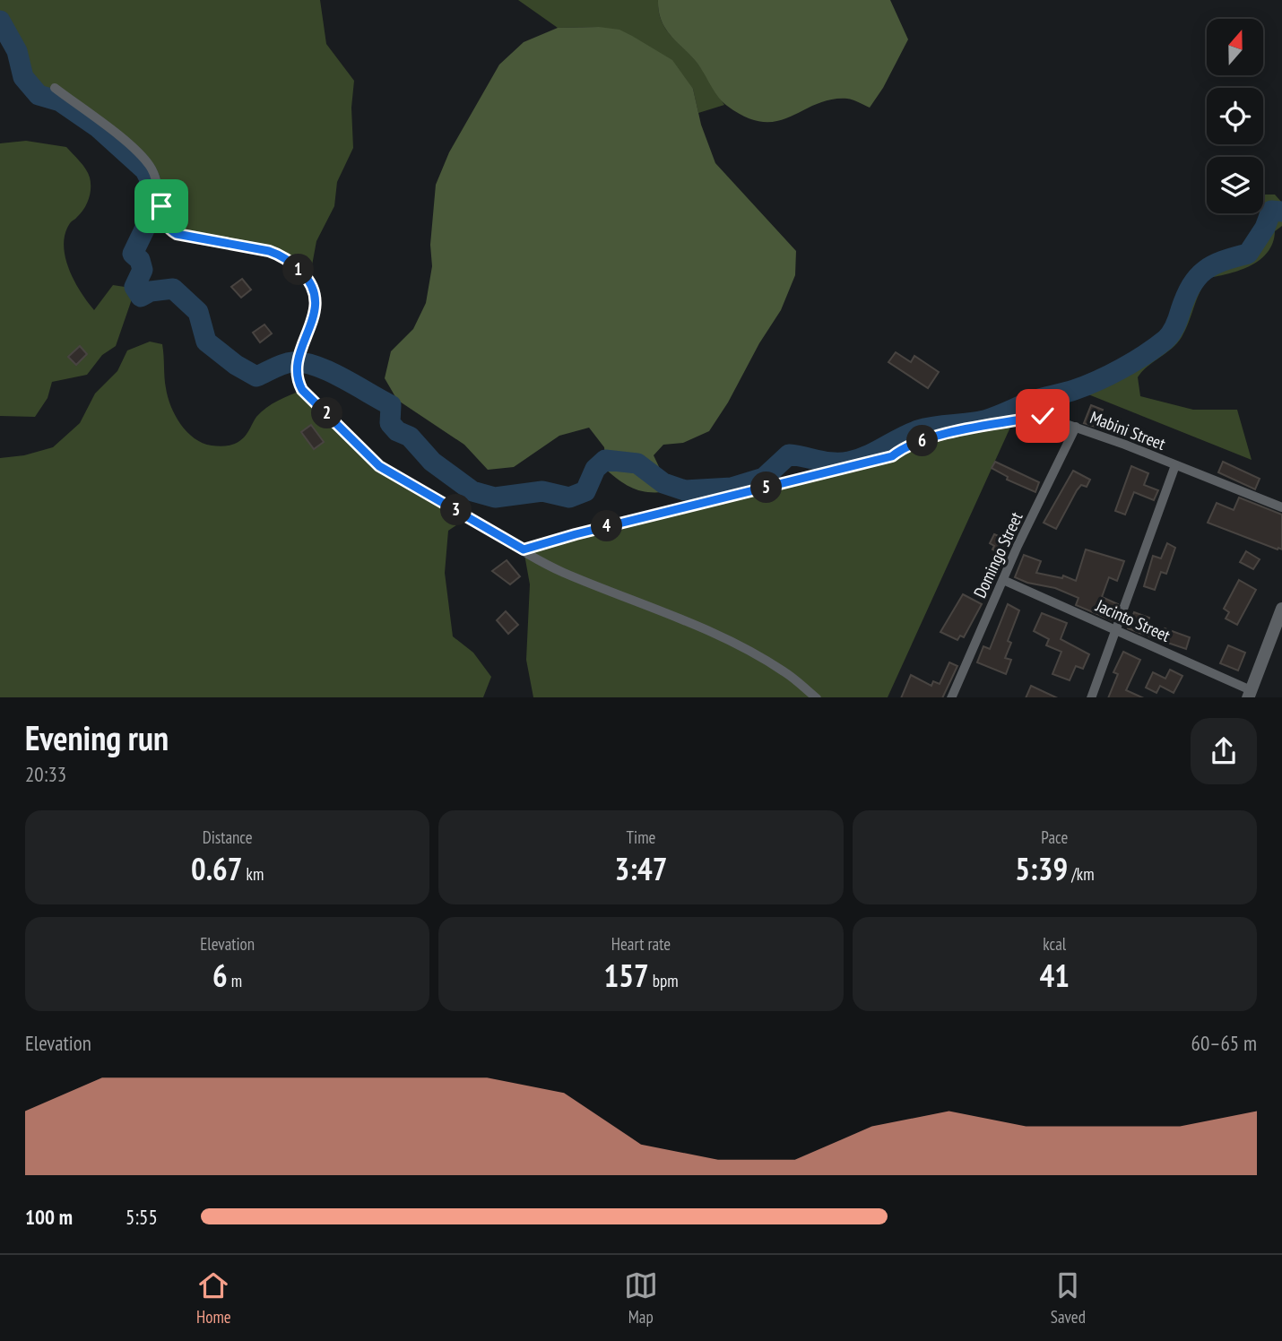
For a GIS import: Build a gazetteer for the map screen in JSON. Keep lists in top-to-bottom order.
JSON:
{
  "streets": {
    "street": ["Mabini Street", "Domingo Street", "Jacinto Street"]
  },
  "crossings": [
    ["Mabini Street", "Domingo Street"],
    ["Domingo Street", "Jacinto Street"]
  ],
  "north": "top",
  "page": {
    "pins": [
      "1",
      "2",
      "6",
      "5",
      "3",
      "4"
    ],
    "heading": ["Evening run", "20:33"],
    "stats": [
      ["Distance", "0.67 km"],
      ["Time", "3:47"],
      ["Pace", "5:39 /km"],
      ["Elevation", "6 m"],
      ["Heart rate", "157 bpm"],
      ["kcal", "41"]
    ],
    "chart": ["Elevation", "60–65 m"],
    "list": [
      {
        "name": "100 m",
        "note": "5:55"
      }
    ],
    "tabs": ["Home", "Map", "Saved"]
  }
}
